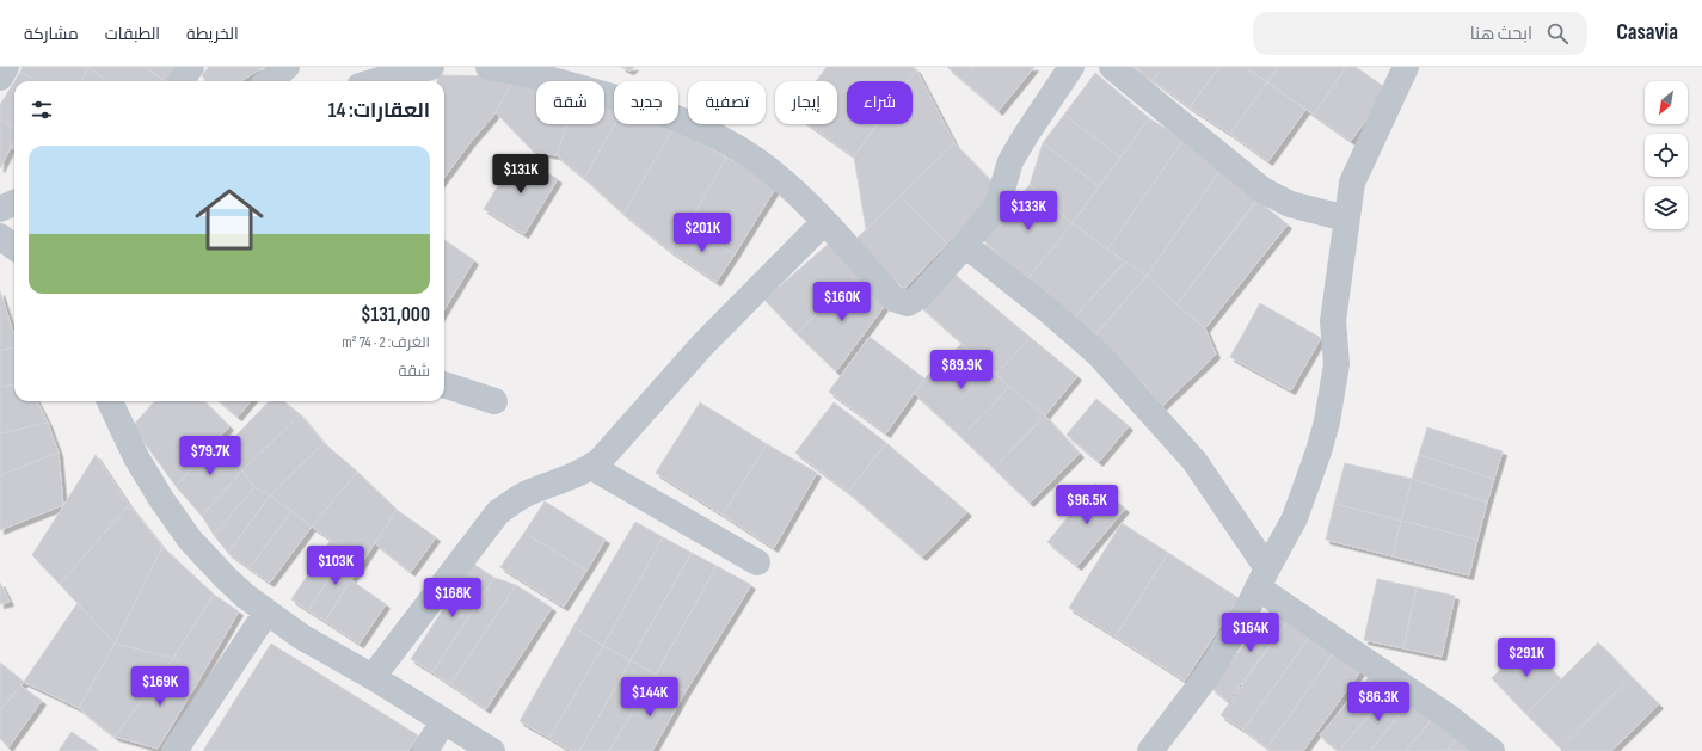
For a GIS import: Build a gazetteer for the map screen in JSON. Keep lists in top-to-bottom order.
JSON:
{
  "north": "bottom left",
  "page": {
    "header": "Casavia",
    "search": "ابحث هنا",
    "nav": ["الخريطة", "الطبقات", "مشاركة"],
    "chip": [
      "شراء",
      "إيجار",
      "تصفية",
      "جديد",
      "شقة"
    ],
    "heading": "العقارات: 14",
    "list": [
      {
        "name": "$131,000",
        "note": "الغرف: 2 · 74 m² · شقة"
      }
    ],
    "price": [
      "$131K",
      "$133K",
      "$201K",
      "$160K",
      "$89.9K",
      "$79.7K",
      "$96.5K",
      "$103K",
      "$168K",
      "$164K",
      "$291K",
      "$169K",
      "$144K",
      "$86.3K"
    ]
  }
}
